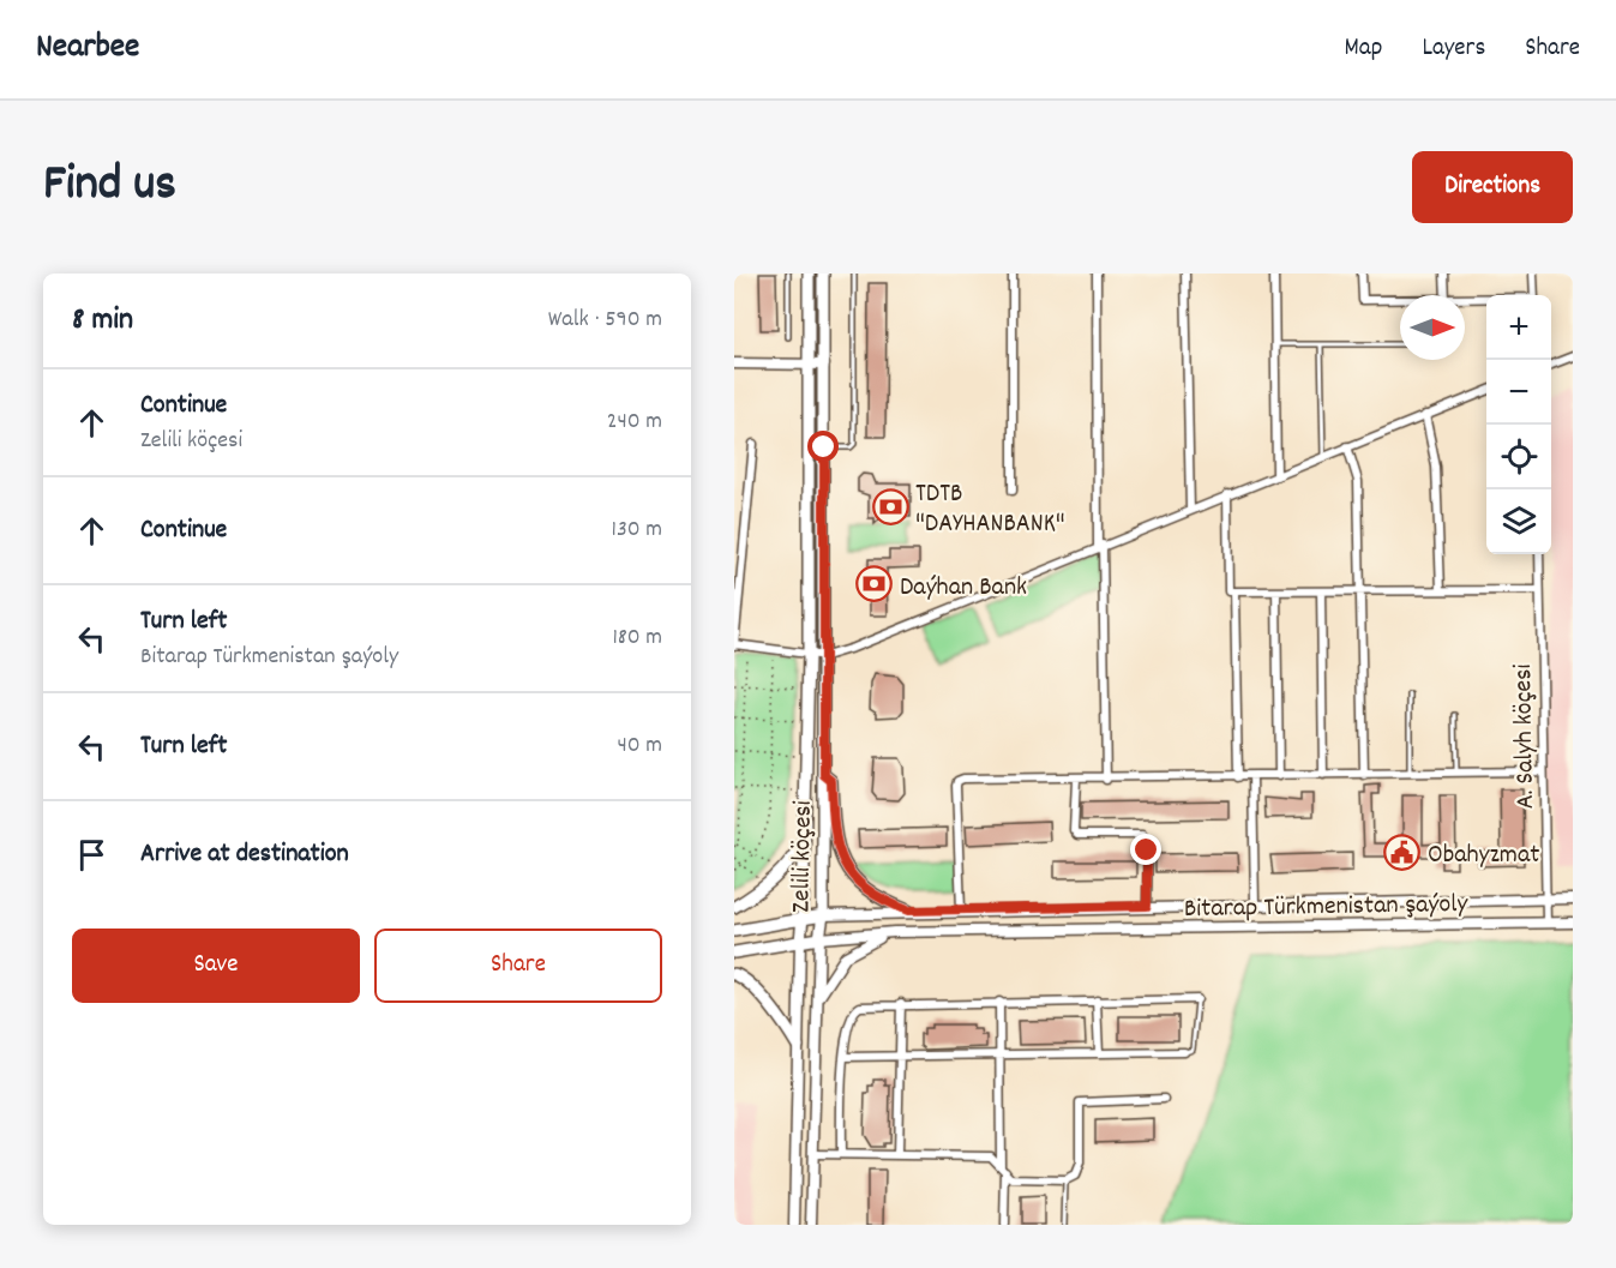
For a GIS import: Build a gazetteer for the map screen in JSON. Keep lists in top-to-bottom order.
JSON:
{
  "streets": {
    "main road": ["Zelili köçesi", "Bitarap Türkmenistan şaýoly"],
    "street": ["A. Salyh köçesi"]
  },
  "crossings": [
    ["A. Salyh köçesi", "Bitarap Türkmenistan şaýoly"],
    ["Zelili köçesi", "Bitarap Türkmenistan şaýoly"]
  ],
  "places": {
    "bank": ["TDTB \"DAYHANBANK\"", "Daýhan Bank"],
    "public building": ["Obahyzmat"]
  },
  "north": "right",
  "page": {
    "header": "Nearbee",
    "nav": ["Map", "Layers", "Share"],
    "title": "Find us",
    "buttons": [
      "Directions",
      ["Save", "Share"]
    ],
    "heading": ["8 min", "Walk · 590 m"],
    "map_buttons": ["+", "−"],
    "list": [
      ["Continue", "Zelili köçesi", "240 m"],
      ["Continue", "130 m"],
      ["Turn left", "Bitarap Türkmenistan şaýoly", "180 m"],
      ["Turn left", "40 m"],
      "Arrive at destination"
    ]
  }
}
